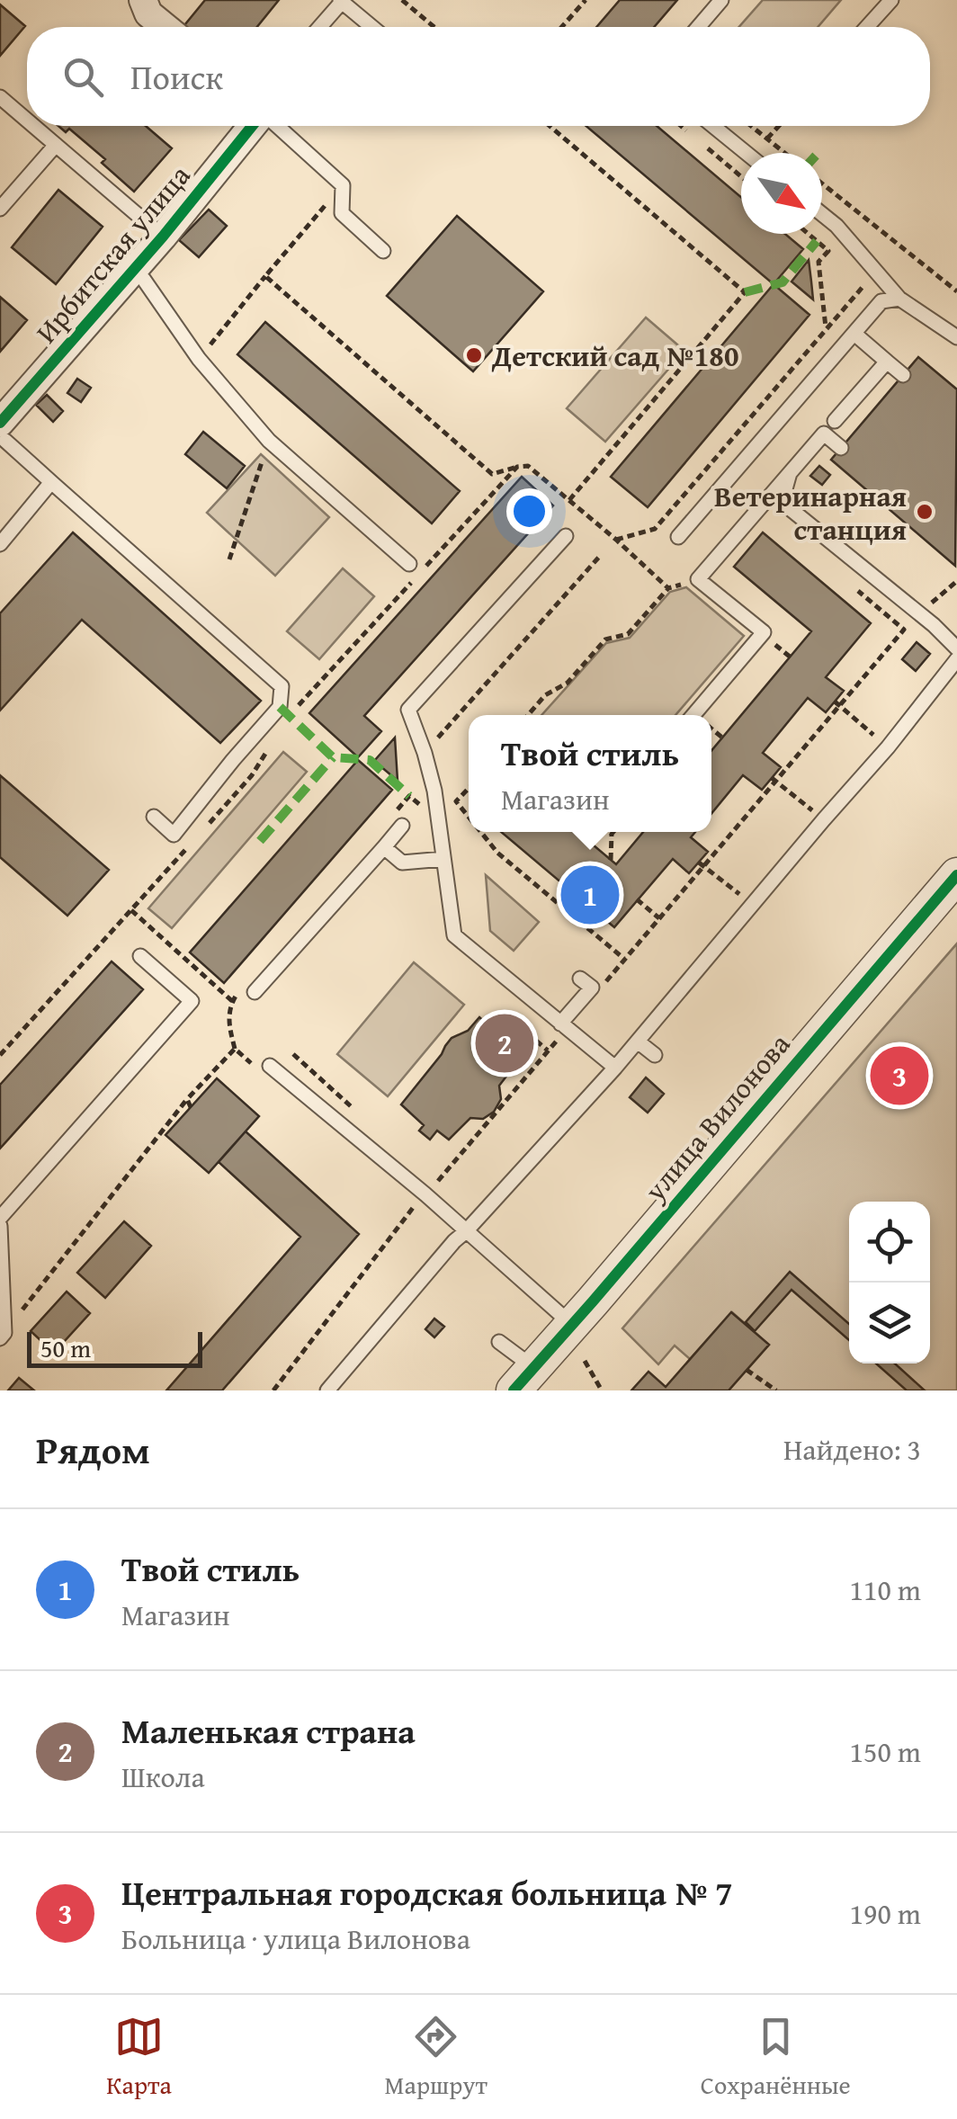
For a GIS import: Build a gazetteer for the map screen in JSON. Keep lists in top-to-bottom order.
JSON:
{
  "streets": {
    "street": ["Ирбитская улица", "улица Вилонова"]
  },
  "places": ["Детский сад №180", "Ветеринарная станция"],
  "scale_bar": "50 m",
  "north": "bottom right",
  "page": {
    "search": "Поиск",
    "popup": ["Твой стиль", "Магазин"],
    "pins": ["1", "2", "3"],
    "scale": "50 m",
    "heading": ["Рядом", "Найдено: 3"],
    "list": [
      {
        "mark": "1",
        "name": "Твой стиль",
        "note": "Магазин",
        "value": "110 m"
      },
      {
        "mark": "2",
        "name": "Маленькая страна",
        "note": "Школа",
        "value": "150 m"
      },
      {
        "mark": "3",
        "name": "Центральная городская больница № 7",
        "note": "Больница · улица Вилонова",
        "value": "190 m"
      }
    ],
    "nav": ["Карта", "Маршрут", "Сохранённые"]
  }
}
